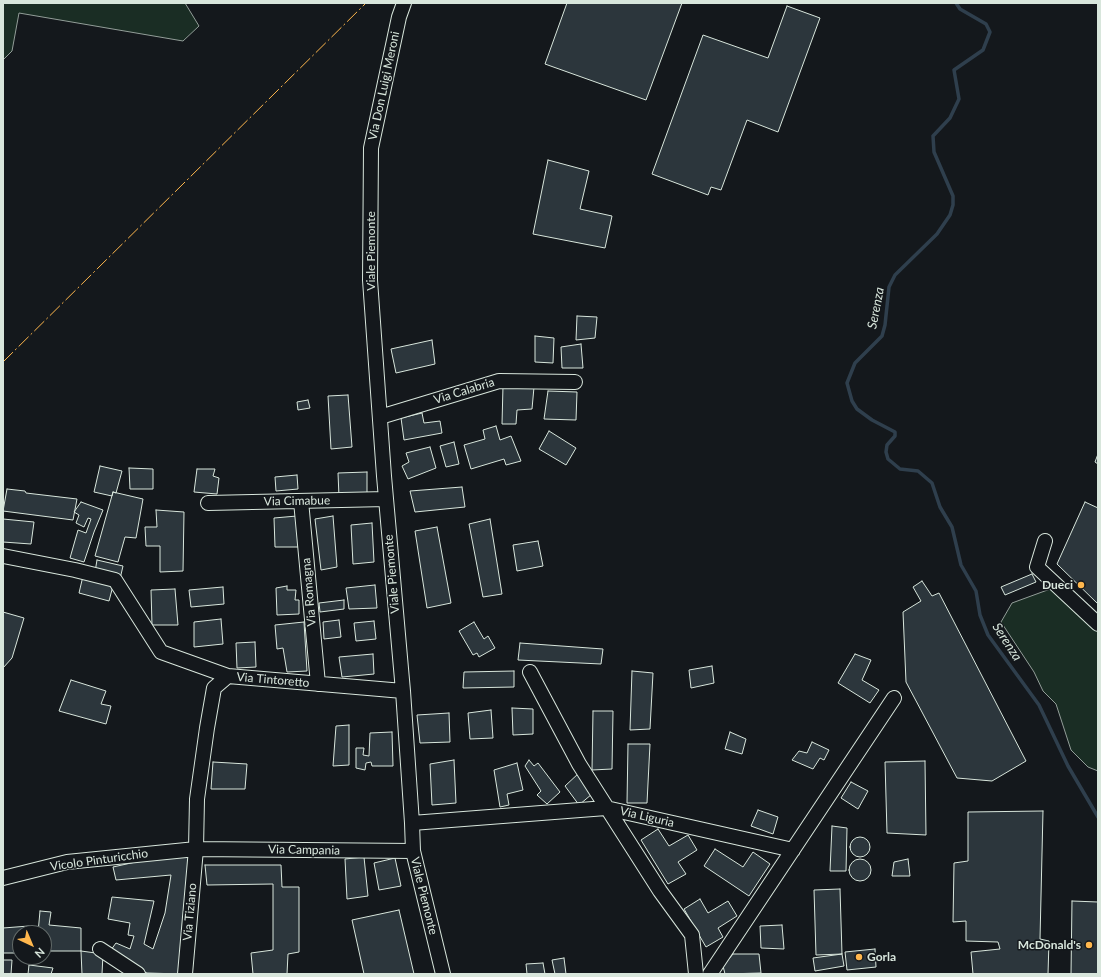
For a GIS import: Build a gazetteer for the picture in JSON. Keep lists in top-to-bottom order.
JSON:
{
  "streets": {
    "street": [
      "Via Don Luigi Meroni",
      "Viale Piemonte",
      "Via Calabria",
      "Via Cimabue",
      "Via Romagna",
      "Via Tintoretto",
      "Via Liguria",
      "Via Campania",
      "Vicolo Pinturicchio",
      "Via Tiziano"
    ]
  },
  "crossings": [
    ["Via Don Luigi Meroni", "Viale Piemonte"],
    ["Viale Piemonte", "Via Calabria"],
    ["Viale Piemonte", "Via Cimabue"],
    ["Viale Piemonte", "Via Tintoretto"],
    ["Viale Piemonte", "Via Campania"],
    ["Via Cimabue", "Via Romagna"],
    ["Via Romagna", "Via Tintoretto"],
    ["Via Tintoretto", "Via Campania"],
    ["Via Tintoretto", "Vicolo Pinturicchio"],
    ["Via Tintoretto", "Via Tiziano"],
    ["Via Campania", "Vicolo Pinturicchio"],
    ["Via Campania", "Via Tiziano"],
    ["Vicolo Pinturicchio", "Via Tiziano"]
  ],
  "water": ["Serenza"],
  "places": ["Dueci", "McDonald's", "Gorla"],
  "north": "bottom right"
}
